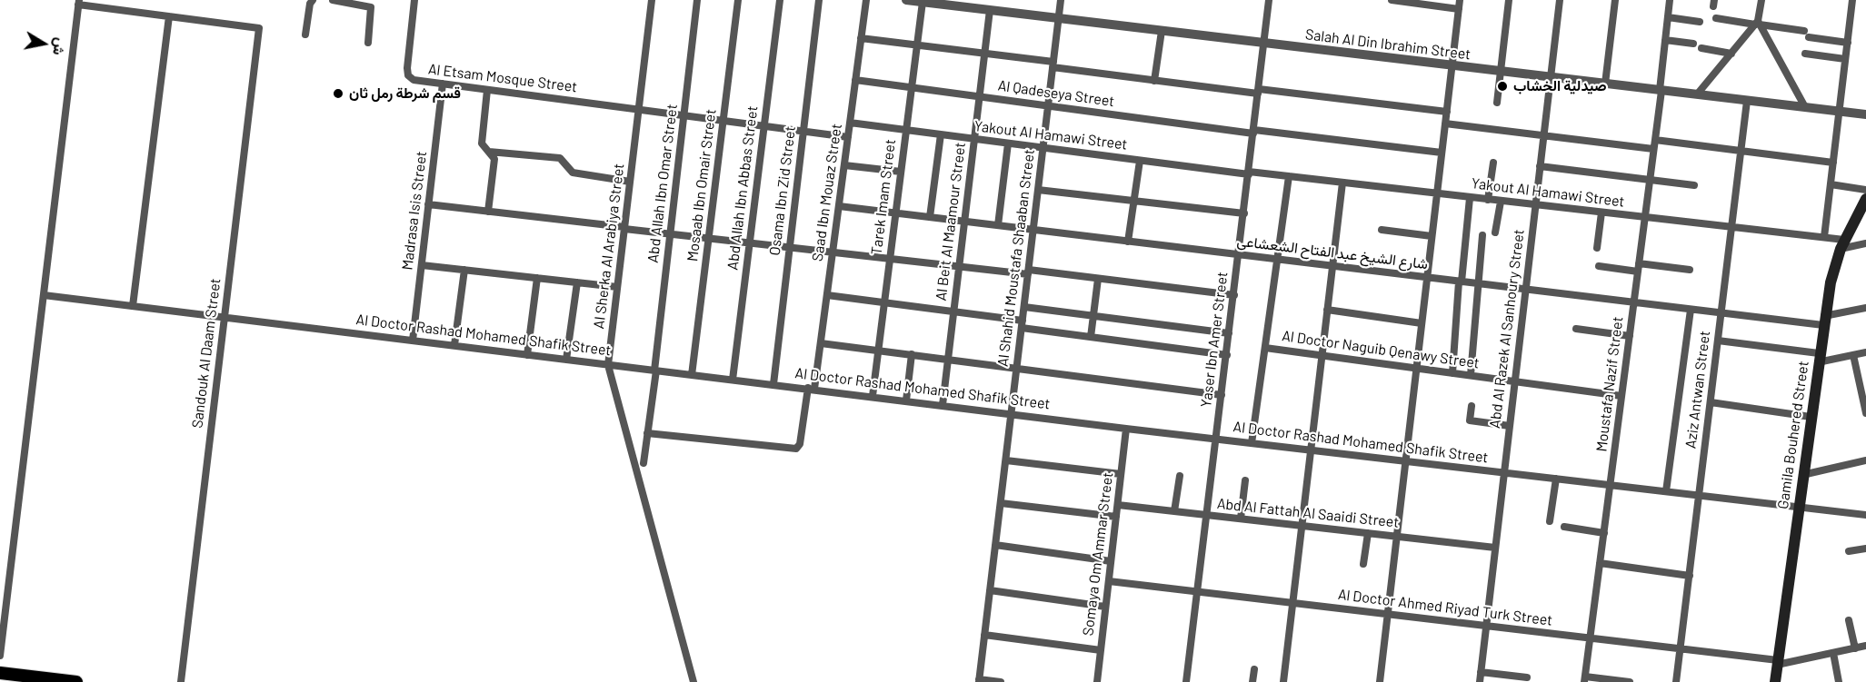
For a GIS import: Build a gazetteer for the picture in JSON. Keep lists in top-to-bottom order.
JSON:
{
  "streets": {
    "main road": ["Gamila Bouhered Street"],
    "street": [
      "Salah Al Din Ibrahim Street",
      "Al Etsam Mosque Street",
      "Al Qadeseya Street",
      "Yakout Al Hamawi Street",
      "Abd Allah Ibn Omar Street",
      "Mosaab Ibn Omair Street",
      "Abd Allah Ibn Abbas Street",
      "Osama Ibn Zid Street",
      "Saad Ibn Mouaz Street",
      "Tarek Imam Street",
      "Madrasa Isis Street",
      "Al Beit Al Maamour Street",
      "Al Sherka Al Arabiya Street",
      "شارع الشيخ عبد الفتاح الشعشاعى",
      "Al Shahid Moustafa Shaaban Street",
      "Abd Al Razek Al Sanhoury Street",
      "Al Doctor Rashad Mohamed Shafik Street",
      "Yaser Ibn Amer Street",
      "Al Doctor Naguib Qenawy Street",
      "Sandouk Al Daam Street",
      "Moustafa Nazif Street",
      "Aziz Antwan Street",
      "Abd Al Fattah Al Saaidi Street",
      "Somaya Om Ammar Street",
      "Al Doctor Ahmed Riyad Turk Street"
    ]
  },
  "crossings": [
    ["Salah Al Din Ibrahim Street", "Tarek Imam Street"],
    ["Salah Al Din Ibrahim Street", "Al Beit Al Maamour Street"],
    ["Salah Al Din Ibrahim Street", "Al Shahid Moustafa Shaaban Street"],
    ["Salah Al Din Ibrahim Street", "Abd Al Razek Al Sanhoury Street"],
    ["Salah Al Din Ibrahim Street", "Yaser Ibn Amer Street"],
    ["Salah Al Din Ibrahim Street", "Moustafa Nazif Street"],
    ["Salah Al Din Ibrahim Street", "Aziz Antwan Street"],
    ["Al Etsam Mosque Street", "Abd Allah Ibn Omar Street"],
    ["Al Etsam Mosque Street", "Mosaab Ibn Omair Street"],
    ["Al Etsam Mosque Street", "Abd Allah Ibn Abbas Street"],
    ["Al Etsam Mosque Street", "Osama Ibn Zid Street"],
    ["Al Etsam Mosque Street", "Saad Ibn Mouaz Street"],
    ["Al Etsam Mosque Street", "Madrasa Isis Street"],
    ["Al Etsam Mosque Street", "Al Sherka Al Arabiya Street"],
    ["Al Qadeseya Street", "Saad Ibn Mouaz Street"],
    ["Al Qadeseya Street", "Tarek Imam Street"],
    ["Al Qadeseya Street", "Al Beit Al Maamour Street"],
    ["Al Qadeseya Street", "Al Shahid Moustafa Shaaban Street"],
    ["Al Qadeseya Street", "Yaser Ibn Amer Street"],
    ["Yakout Al Hamawi Street", "Saad Ibn Mouaz Street"],
    ["Yakout Al Hamawi Street", "Tarek Imam Street"],
    ["Yakout Al Hamawi Street", "Al Beit Al Maamour Street"],
    ["Yakout Al Hamawi Street", "Al Shahid Moustafa Shaaban Street"],
    ["Yakout Al Hamawi Street", "Abd Al Razek Al Sanhoury Street"],
    ["Yakout Al Hamawi Street", "Yaser Ibn Amer Street"],
    ["Yakout Al Hamawi Street", "Moustafa Nazif Street"],
    ["Yakout Al Hamawi Street", "Aziz Antwan Street"],
    ["Yakout Al Hamawi Street", "Gamila Bouhered Street"],
    ["Abd Allah Ibn Omar Street", "Saad Ibn Mouaz Street"],
    ["Abd Allah Ibn Omar Street", "Al Doctor Rashad Mohamed Shafik Street"],
    ["Mosaab Ibn Omair Street", "Al Doctor Rashad Mohamed Shafik Street"],
    ["Abd Allah Ibn Abbas Street", "Al Doctor Rashad Mohamed Shafik Street"],
    ["Osama Ibn Zid Street", "Al Doctor Rashad Mohamed Shafik Street"],
    ["Saad Ibn Mouaz Street", "شارع الشيخ عبد الفتاح الشعشاعى"],
    ["Saad Ibn Mouaz Street", "Al Doctor Rashad Mohamed Shafik Street"],
    ["Tarek Imam Street", "شارع الشيخ عبد الفتاح الشعشاعى"],
    ["Tarek Imam Street", "Al Doctor Rashad Mohamed Shafik Street"],
    ["Madrasa Isis Street", "Al Doctor Rashad Mohamed Shafik Street"],
    ["Al Beit Al Maamour Street", "شارع الشيخ عبد الفتاح الشعشاعى"],
    ["Al Beit Al Maamour Street", "Al Doctor Rashad Mohamed Shafik Street"],
    ["Al Sherka Al Arabiya Street", "Al Doctor Rashad Mohamed Shafik Street"],
    ["شارع الشيخ عبد الفتاح الشعشاعى", "Al Shahid Moustafa Shaaban Street"],
    ["شارع الشيخ عبد الفتاح الشعشاعى", "Abd Al Razek Al Sanhoury Street"],
    ["شارع الشيخ عبد الفتاح الشعشاعى", "Yaser Ibn Amer Street"],
    ["شارع الشيخ عبد الفتاح الشعشاعى", "Moustafa Nazif Street"],
    ["شارع الشيخ عبد الفتاح الشعشاعى", "Aziz Antwan Street"],
    ["شارع الشيخ عبد الفتاح الشعشاعى", "Gamila Bouhered Street"],
    ["Al Shahid Moustafa Shaaban Street", "Al Doctor Rashad Mohamed Shafik Street"],
    ["Abd Al Razek Al Sanhoury Street", "Al Doctor Rashad Mohamed Shafik Street"],
    ["Abd Al Razek Al Sanhoury Street", "Al Doctor Naguib Qenawy Street"],
    ["Abd Al Razek Al Sanhoury Street", "Abd Al Fattah Al Saaidi Street"],
    ["Abd Al Razek Al Sanhoury Street", "Al Doctor Ahmed Riyad Turk Street"],
    ["Al Doctor Rashad Mohamed Shafik Street", "Yaser Ibn Amer Street"],
    ["Al Doctor Rashad Mohamed Shafik Street", "Sandouk Al Daam Street"],
    ["Al Doctor Rashad Mohamed Shafik Street", "Moustafa Nazif Street"],
    ["Al Doctor Rashad Mohamed Shafik Street", "Aziz Antwan Street"],
    ["Al Doctor Rashad Mohamed Shafik Street", "Gamila Bouhered Street"],
    ["Al Doctor Rashad Mohamed Shafik Street", "Somaya Om Ammar Street"],
    ["Yaser Ibn Amer Street", "Abd Al Fattah Al Saaidi Street"],
    ["Yaser Ibn Amer Street", "Al Doctor Ahmed Riyad Turk Street"],
    ["Al Doctor Naguib Qenawy Street", "Moustafa Nazif Street"],
    ["Moustafa Nazif Street", "Al Doctor Ahmed Riyad Turk Street"],
    ["Aziz Antwan Street", "Al Doctor Ahmed Riyad Turk Street"],
    ["Gamila Bouhered Street", "Al Doctor Ahmed Riyad Turk Street"],
    ["Abd Al Fattah Al Saaidi Street", "Somaya Om Ammar Street"],
    ["Somaya Om Ammar Street", "Al Doctor Ahmed Riyad Turk Street"]
  ],
  "places": ["صيدلية الخشاب", "قسم شرطة رمل ثان"],
  "north": "right"
}
